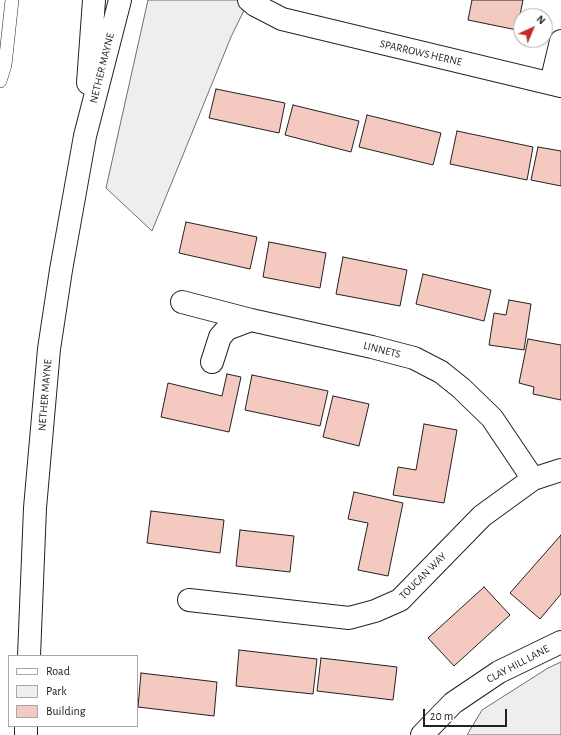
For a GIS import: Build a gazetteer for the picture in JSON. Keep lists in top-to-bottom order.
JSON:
{
  "streets": {
    "street": [
      "SPARROWS HERNE",
      "NETHER MAYNE",
      "LINNETS",
      "TOUCAN WAY",
      "CLAY HILL LANE"
    ]
  },
  "crossings": [
    ["LINNETS", "TOUCAN WAY"]
  ],
  "legend": ["Road", "Park", "Building"],
  "scale_bar": "20 m",
  "north": "top right"
}
